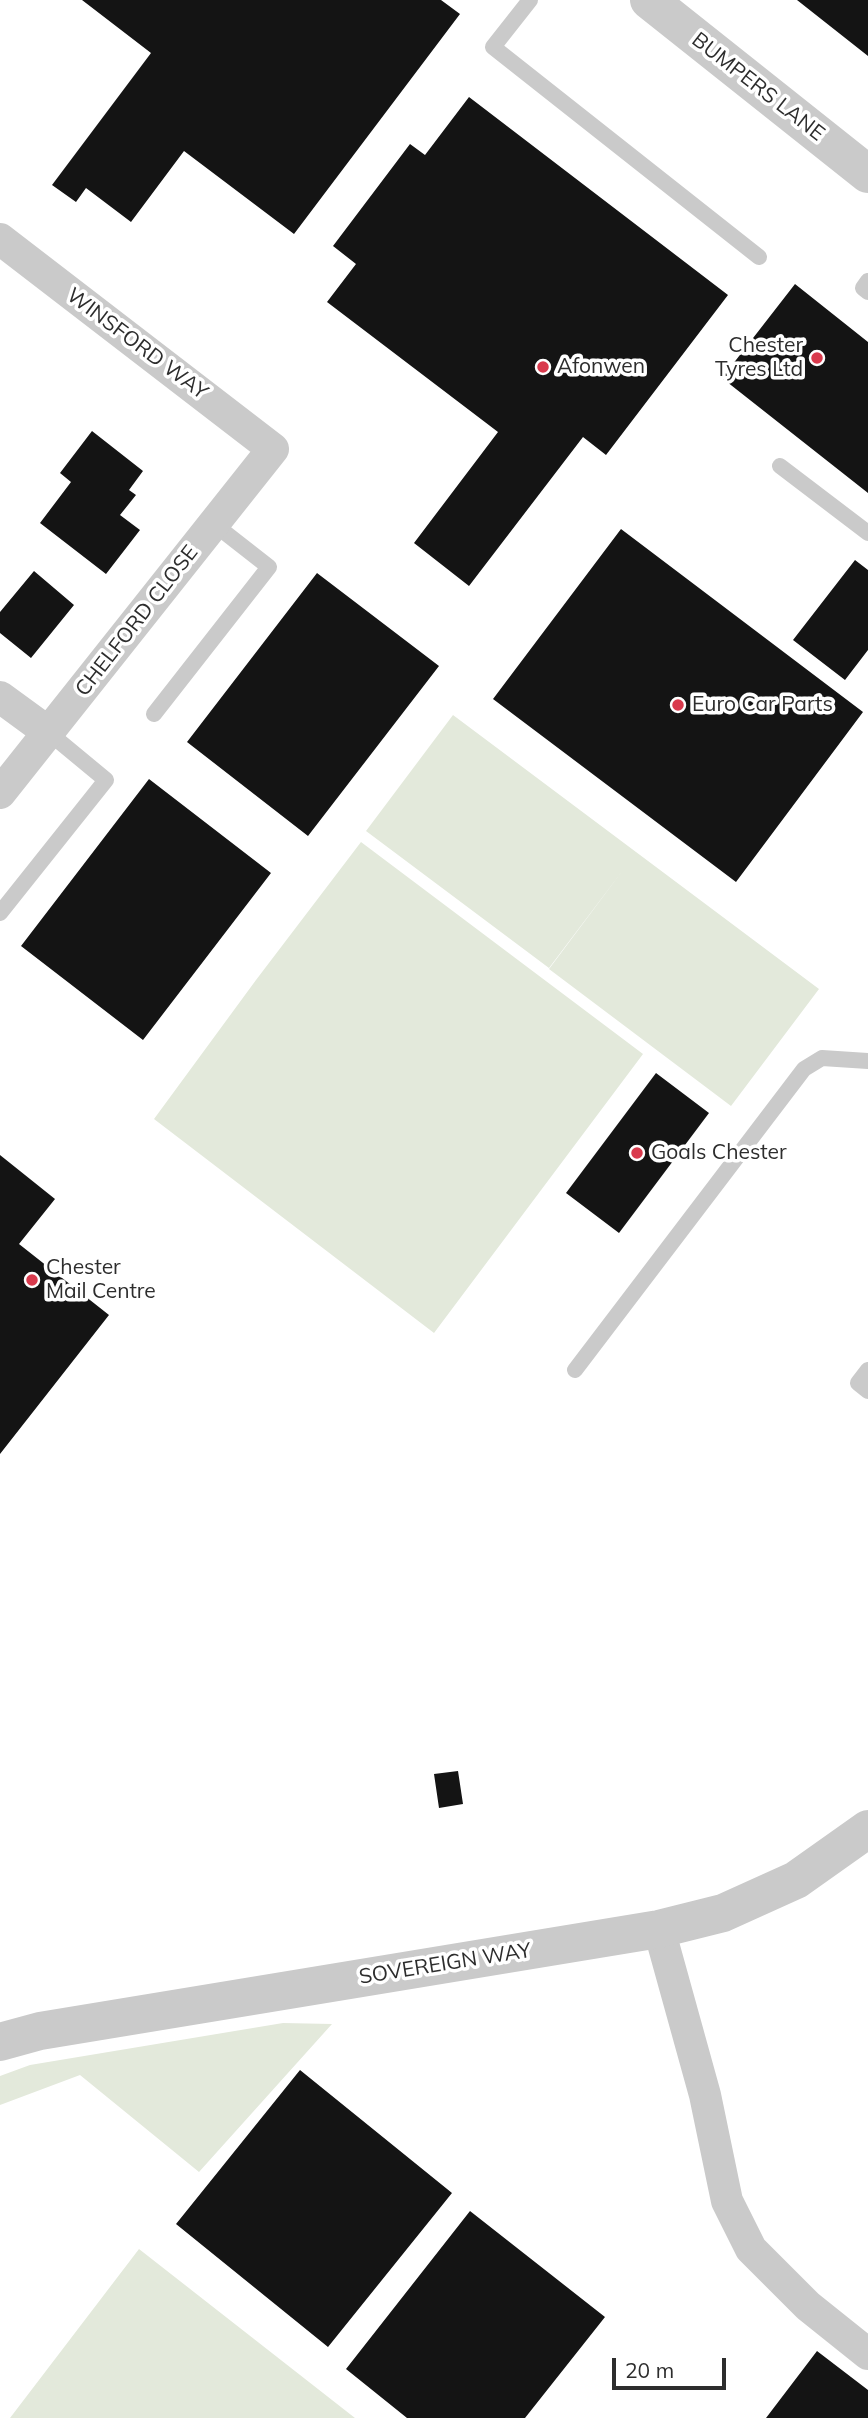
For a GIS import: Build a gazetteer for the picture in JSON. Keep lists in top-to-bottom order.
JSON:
{
  "streets": {
    "street": [
      "BUMPERS LANE",
      "WINSFORD WAY",
      "CHELFORD CLOSE",
      "SOVEREIGN WAY"
    ]
  },
  "crossings": [
    ["WINSFORD WAY", "CHELFORD CLOSE"]
  ],
  "places": [
    "Chester Tyres Ltd",
    "Afonwen",
    "Euro Car Parts",
    "Goals Chester",
    "Chester Mail Centre"
  ],
  "scale_bar": "20 m"
}
